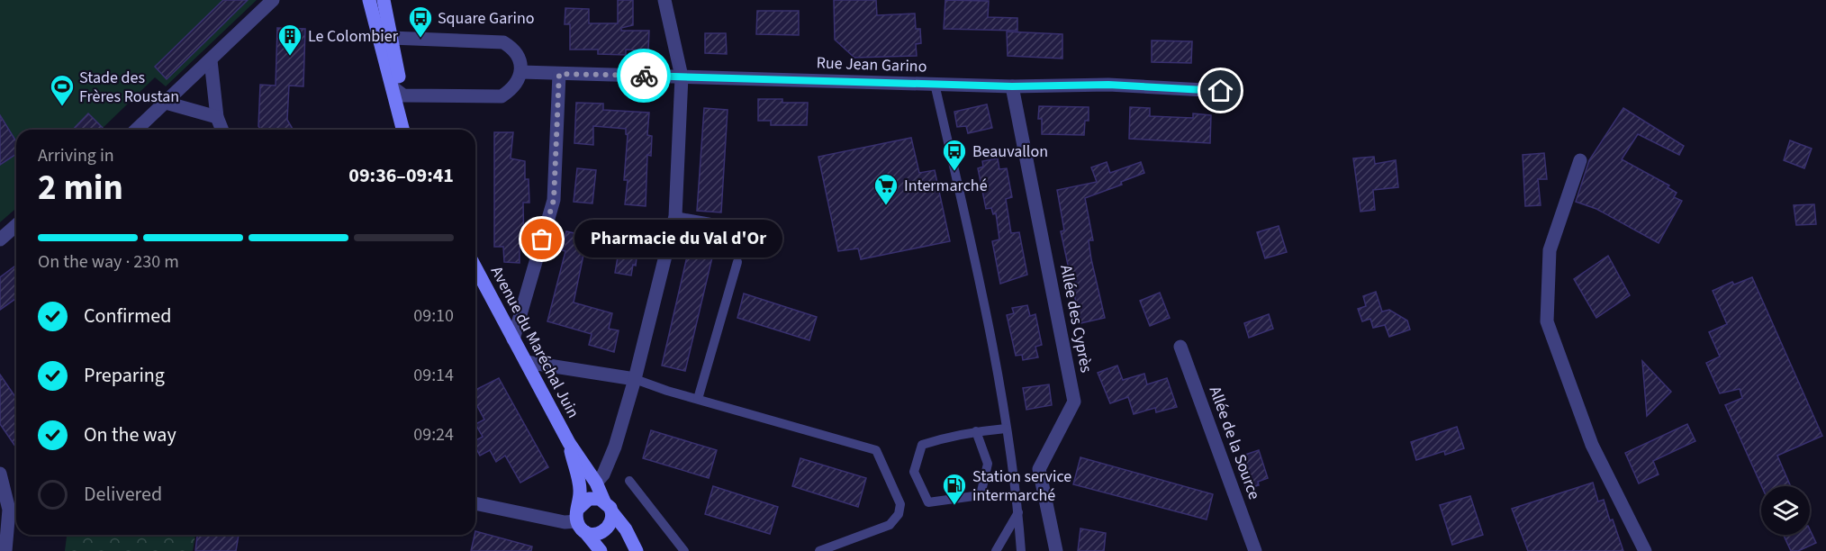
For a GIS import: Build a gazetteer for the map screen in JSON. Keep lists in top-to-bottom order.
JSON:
{
  "streets": {
    "main road": ["Avenue du Maréchal Juin"],
    "street": ["Rue Jean Garino", "Allée des Cyprès", "Allée de la Source"]
  },
  "crossings": [
    ["Rue Jean Garino", "Allée des Cyprès"]
  ],
  "places": {
    "bus stop": ["Square Garino", "Beauvallon"],
    "building": ["Le Colombier"],
    "sports": ["Stade des Frères Roustan"],
    "supermarket": ["Intermarché"],
    "other": ["Pharmacie du Val d'Or"],
    "fuel station": ["Station service intermarché"]
  },
  "page": {
    "heading": ["2 min", "Arriving in", "09:36–09:41"],
    "bubble": "Pharmacie du Val d'Or",
    "bar": "On the way · 230 m",
    "list": [
      ["Confirmed", "09:10"],
      ["Preparing", "09:14"],
      ["On the way", "09:24"],
      "Delivered"
    ]
  }
}
